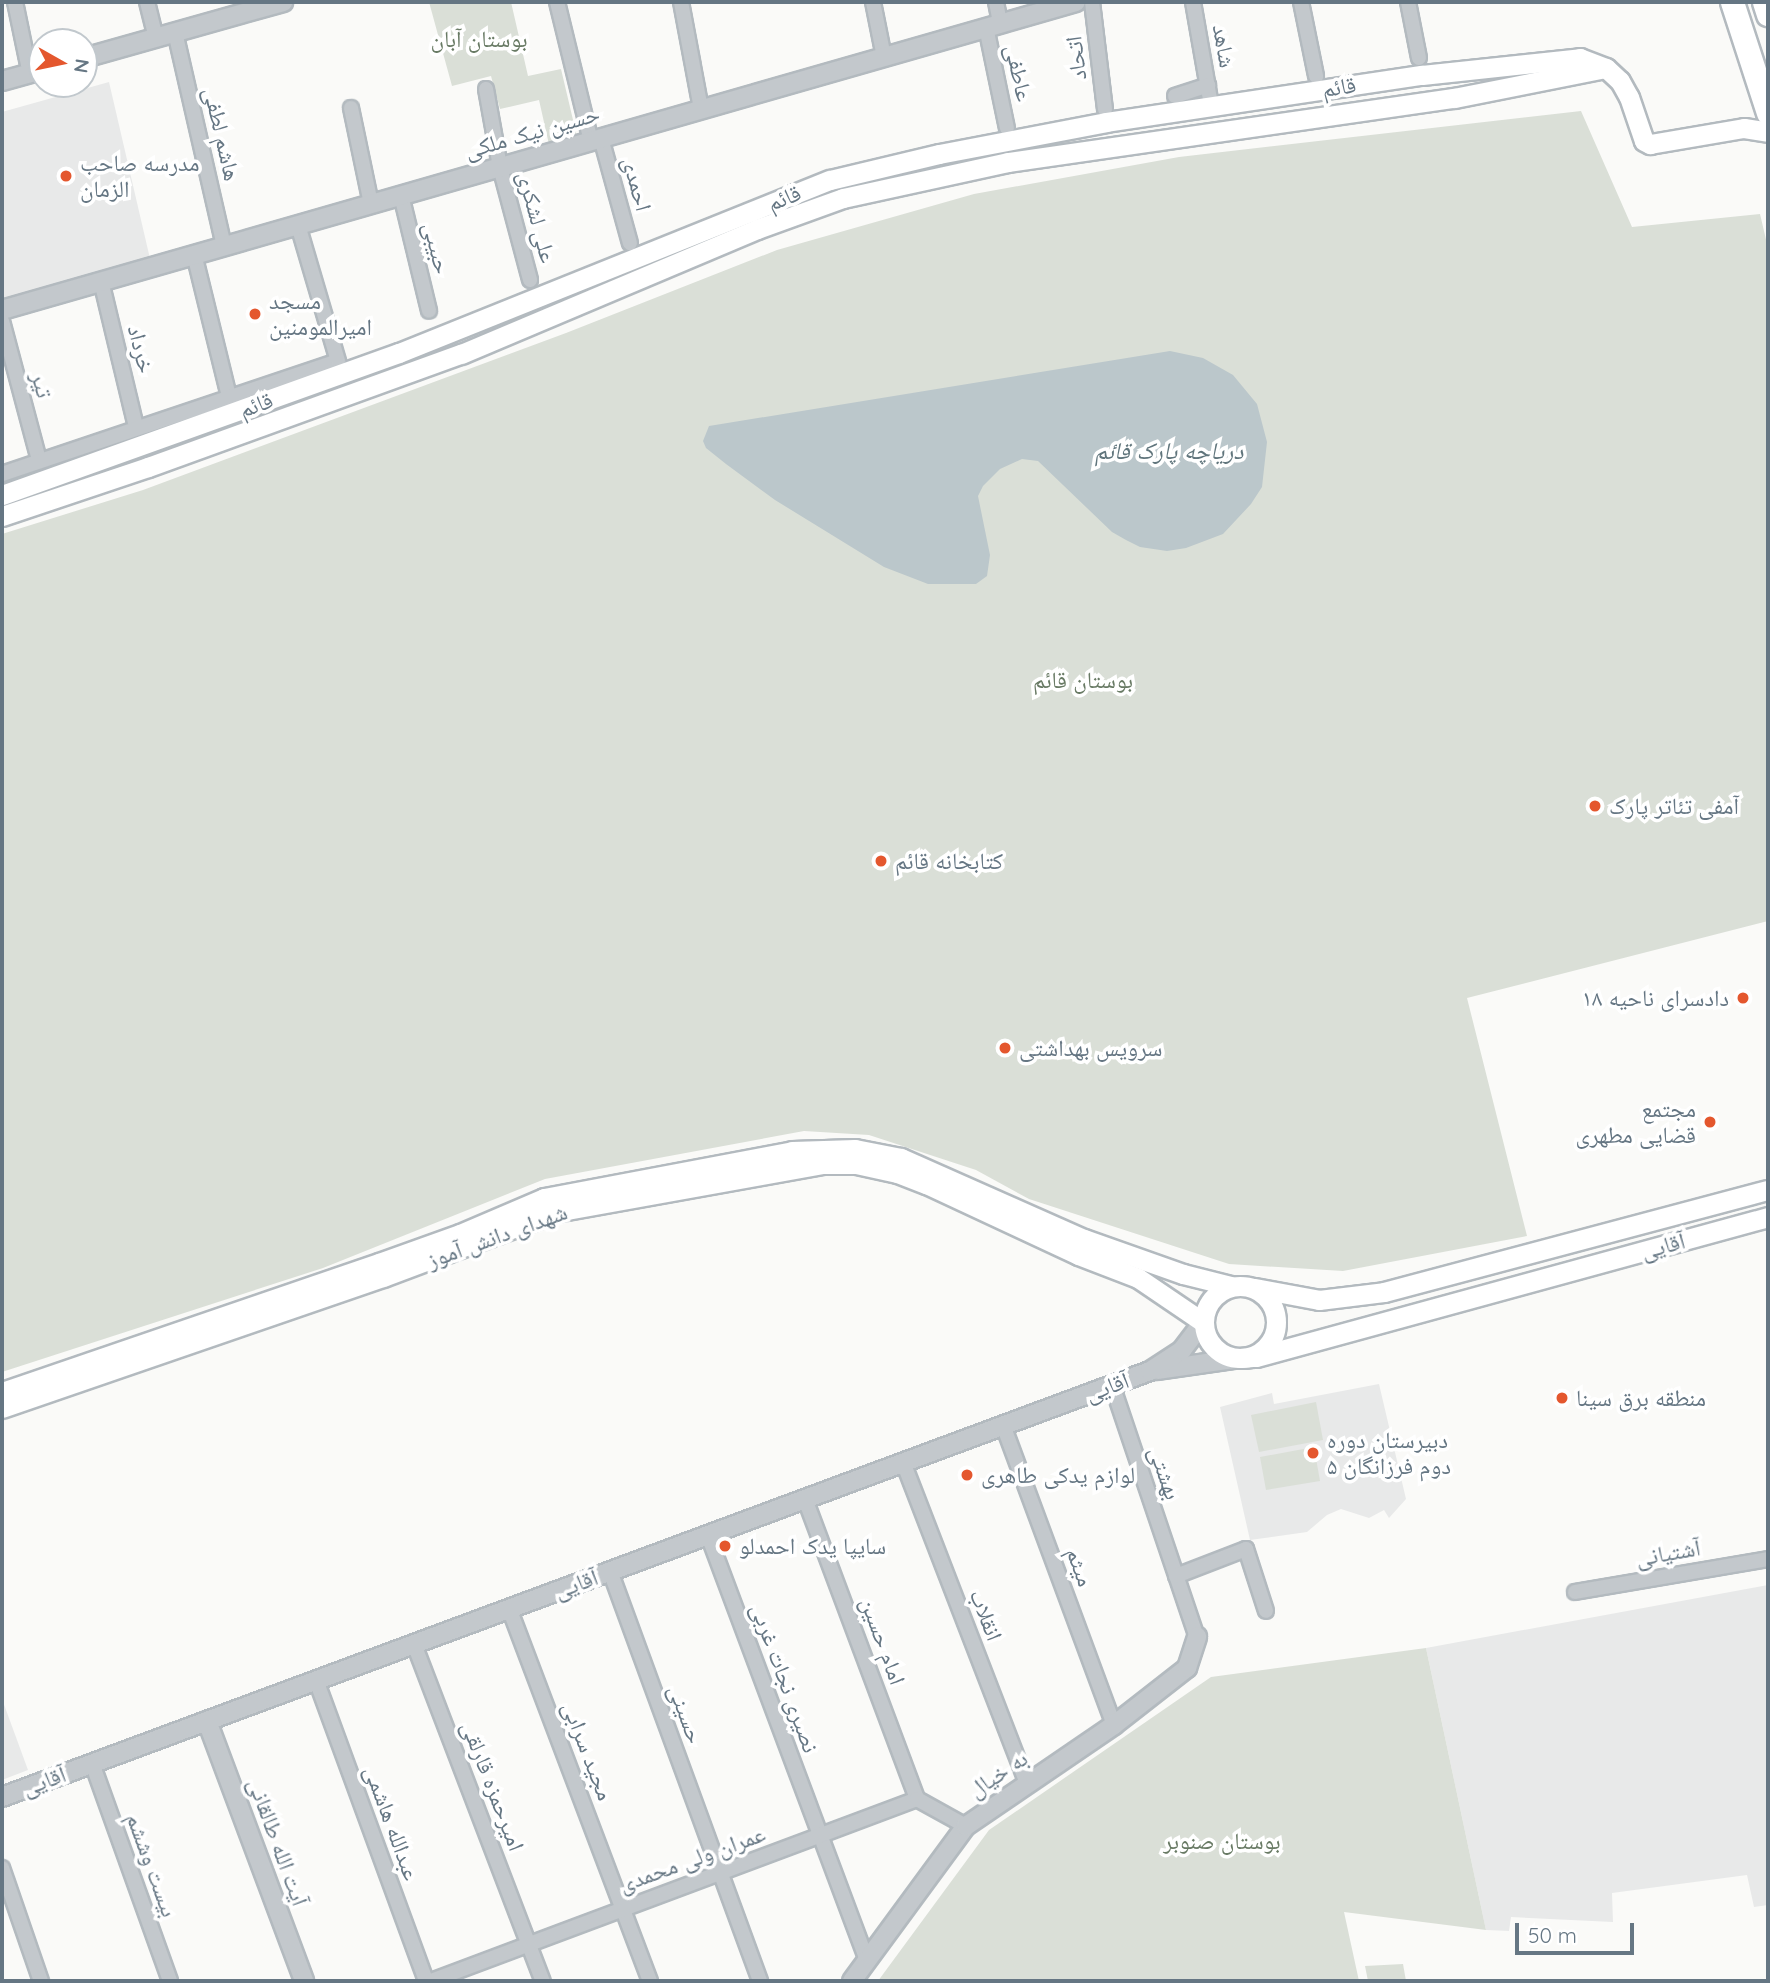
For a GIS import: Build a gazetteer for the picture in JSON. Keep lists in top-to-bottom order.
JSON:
{
  "streets": {
    "main road": ["قائم", "شهدای دانش آموز", "آقایی"],
    "street": [
      "شاهد",
      "اتحاد",
      "عاطفی",
      "حسین نیک ملکی",
      "هاشم لطفی",
      "احمدی",
      "علی لشکری",
      "حبیبی",
      "خرداد",
      "تیر",
      "بهشتی",
      "آشتیانی",
      "میثم",
      "انقلاب",
      "امام حسین",
      "نصیری نجات غربی",
      "حسینی",
      "مجید سرابی",
      "به خیال",
      "امیرحمزه قارلقی",
      "عبدالله هاشمی",
      "آیت الله طالقانی",
      "عمران ولی محمدی",
      "بیست وششم"
    ]
  },
  "crossings": [
    ["عاطفی", "حسین نیک ملکی"],
    ["حسین نیک ملکی", "هاشم لطفی"],
    ["حسین نیک ملکی", "احمدی"],
    ["حسین نیک ملکی", "علی لشکری"],
    ["حسین نیک ملکی", "حبیبی"],
    ["حسین نیک ملکی", "خرداد"],
    ["آقایی", "بهشتی"],
    ["آقایی", "میثم"],
    ["آقایی", "انقلاب"],
    ["آقایی", "امام حسین"],
    ["آقایی", "نصیری نجات غربی"],
    ["آقایی", "حسینی"],
    ["آقایی", "مجید سرابی"],
    ["آقایی", "امیرحمزه قارلقی"],
    ["آقایی", "عبدالله هاشمی"],
    ["آقایی", "آیت الله طالقانی"],
    ["آقایی", "بیست وششم"],
    ["بهشتی", "به خیال"],
    ["میثم", "به خیال"],
    ["انقلاب", "به خیال"],
    ["امام حسین", "عمران ولی محمدی"],
    ["نصیری نجات غربی", "به خیال"],
    ["نصیری نجات غربی", "عمران ولی محمدی"],
    ["حسینی", "عمران ولی محمدی"],
    ["مجید سرابی", "عمران ولی محمدی"],
    ["امیرحمزه قارلقی", "عمران ولی محمدی"],
    ["عبدالله هاشمی", "عمران ولی محمدی"]
  ],
  "water": ["دریاچه پارک قائم"],
  "parks": ["بوستان آبان", "بوستان قائم", "بوستان صنوبر"],
  "places": [
    "مدرسه صاحب الزمان",
    "مسجد امیرالمومنین",
    "آمفی تئاتر پارک",
    "کتابخانه قائم",
    "دادسرای ناحیه ۱۸",
    "سرویس بهداشتی",
    "مجتمع قضایی مطهری",
    "منطقه برق سینا",
    "دبیرستان دوره دوم فرزانگان ۵",
    "لوازم یدکی طاهری",
    "سایپا یدک احمدلو"
  ],
  "scale_bar": "50 m",
  "north": "right"
}
